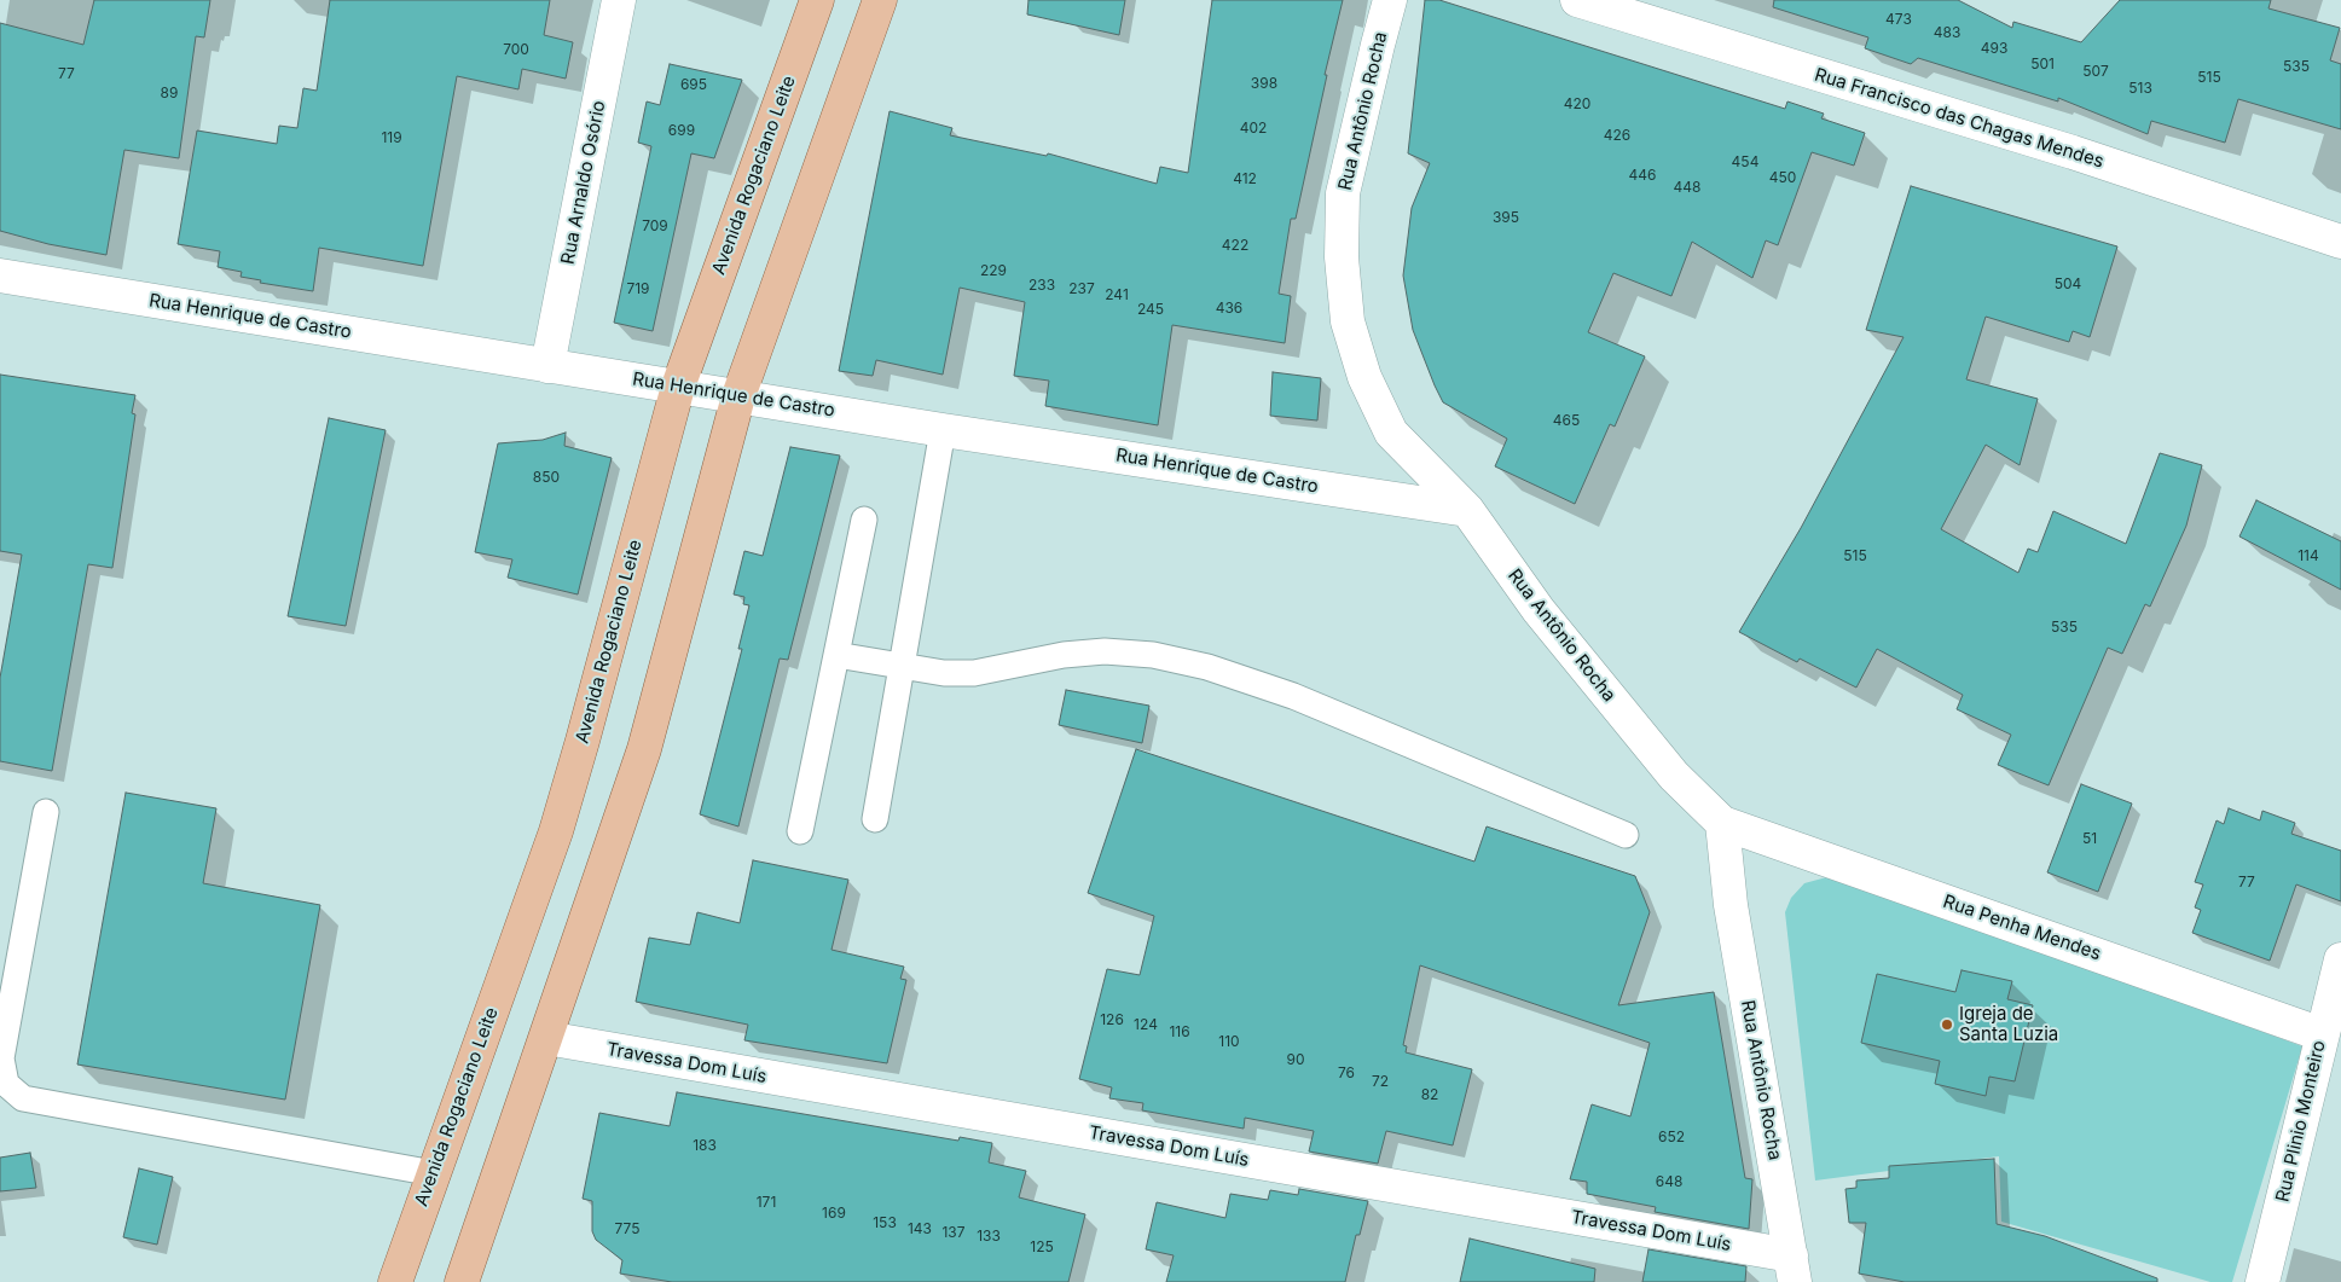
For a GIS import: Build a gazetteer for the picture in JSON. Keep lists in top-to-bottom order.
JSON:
{
  "streets": {
    "main road": ["Avenida Rogaciano Leite"],
    "street": [
      "Rua Antônio Rocha",
      "Rua Francisco das Chagas Mendes",
      "Rua Arnaldo Osório",
      "Rua Henrique de Castro",
      "Rua Penha Mendes",
      "Travessa Dom Luís",
      "Rua Plinio Monteiro"
    ]
  },
  "crossings": [
    ["Rua Antônio Rocha", "Rua Henrique de Castro"],
    ["Rua Antônio Rocha", "Rua Penha Mendes"],
    ["Rua Antônio Rocha", "Travessa Dom Luís"],
    ["Avenida Rogaciano Leite", "Rua Henrique de Castro"],
    ["Rua Arnaldo Osório", "Rua Henrique de Castro"],
    ["Rua Penha Mendes", "Rua Plinio Monteiro"]
  ],
  "places": ["Igreja de Santa Luzia"],
  "house_numbers": [
    "473",
    "483",
    "493",
    "700",
    "501",
    "535",
    "507",
    "77",
    "515",
    "398",
    "695",
    "513",
    "89",
    "420",
    "402",
    "699",
    "426",
    "119",
    "454",
    "446",
    "450",
    "412",
    "448",
    "395",
    "709",
    "422",
    "229",
    "504",
    "233",
    "719",
    "237",
    "241",
    "436",
    "245",
    "465",
    "850",
    "515",
    "114",
    "535",
    "51",
    "77",
    "126",
    "124",
    "116",
    "110",
    "90",
    "76",
    "72",
    "82",
    "652",
    "183",
    "648",
    "171",
    "169",
    "153",
    "775",
    "143",
    "137",
    "133",
    "125"
  ]
}
